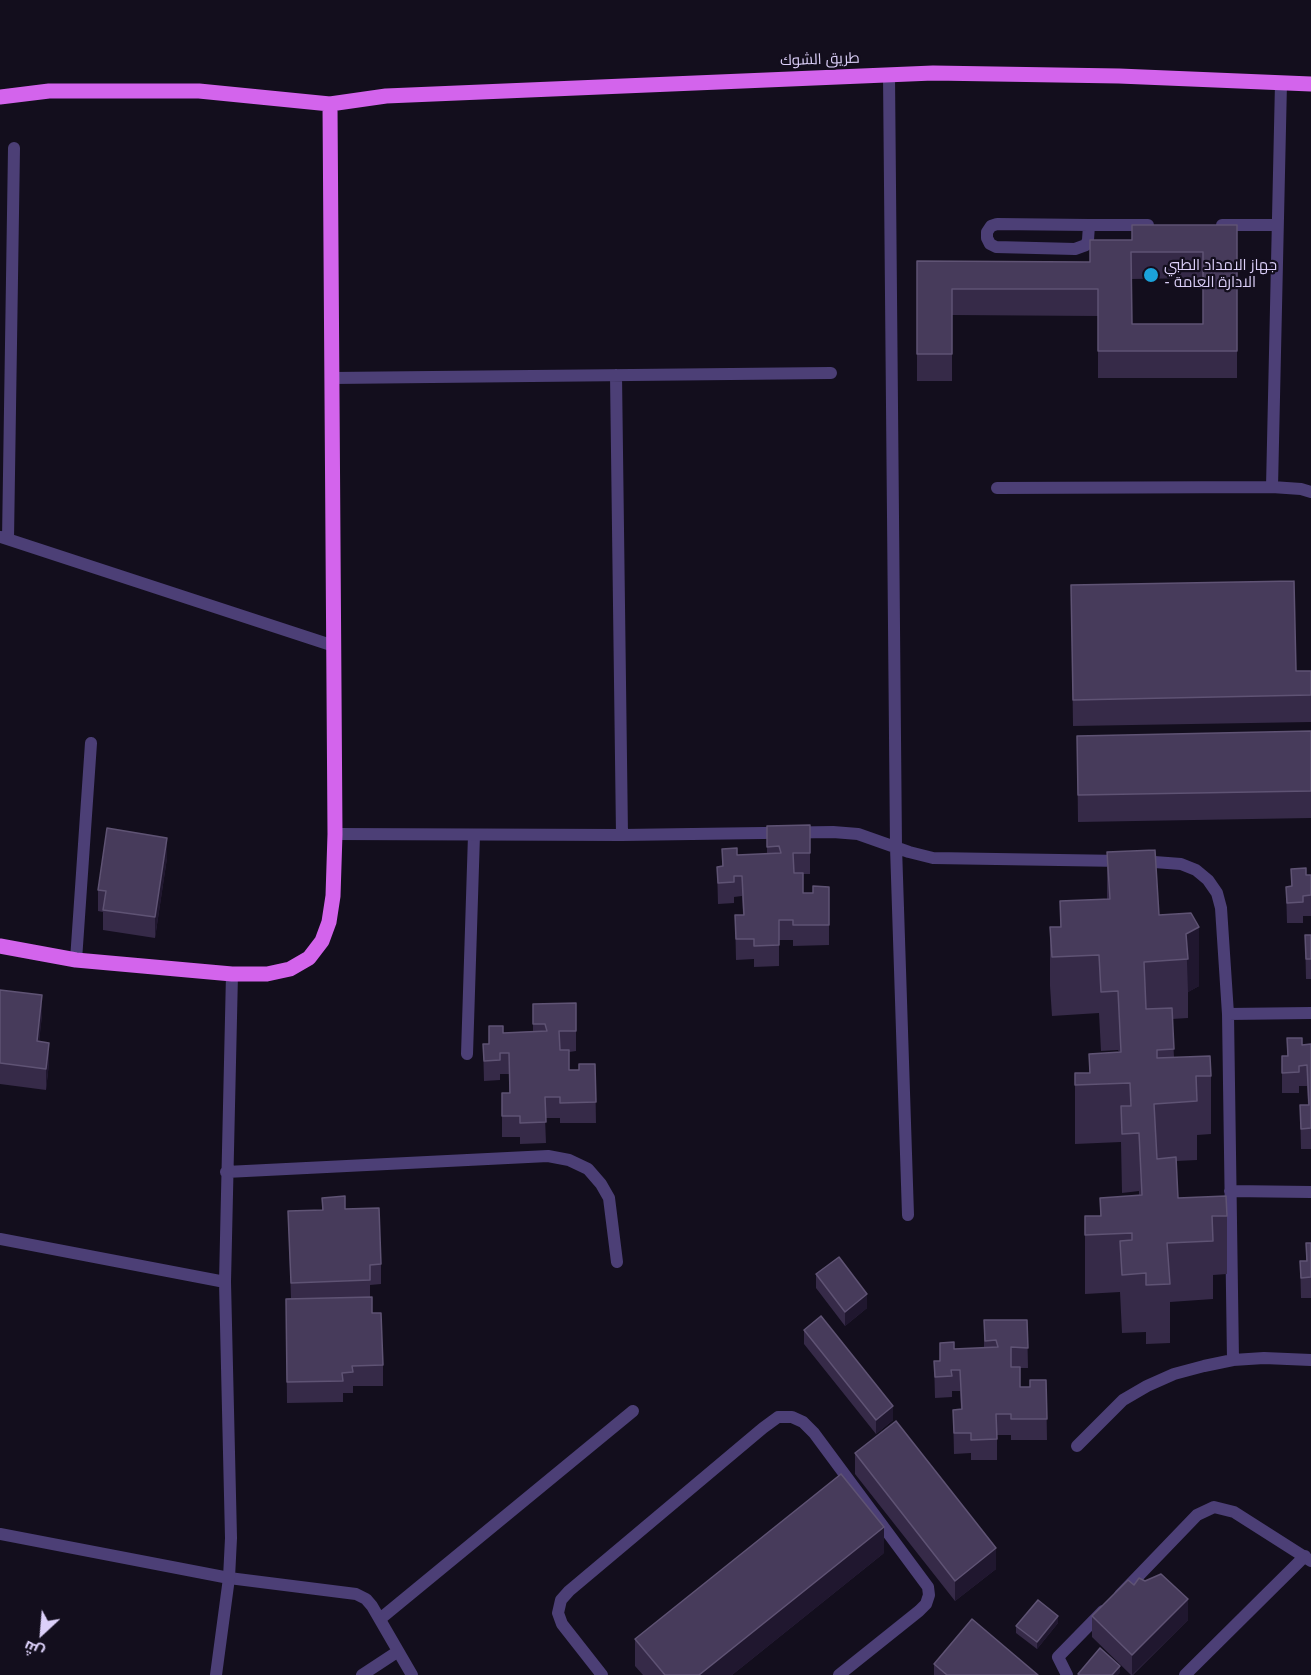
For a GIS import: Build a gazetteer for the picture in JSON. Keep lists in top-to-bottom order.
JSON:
{
  "streets": {
    "main road": ["طريق الشوك"]
  },
  "places": ["جهاز الامداد الطبي - الادارة العامة"],
  "north": "bottom left"
}
